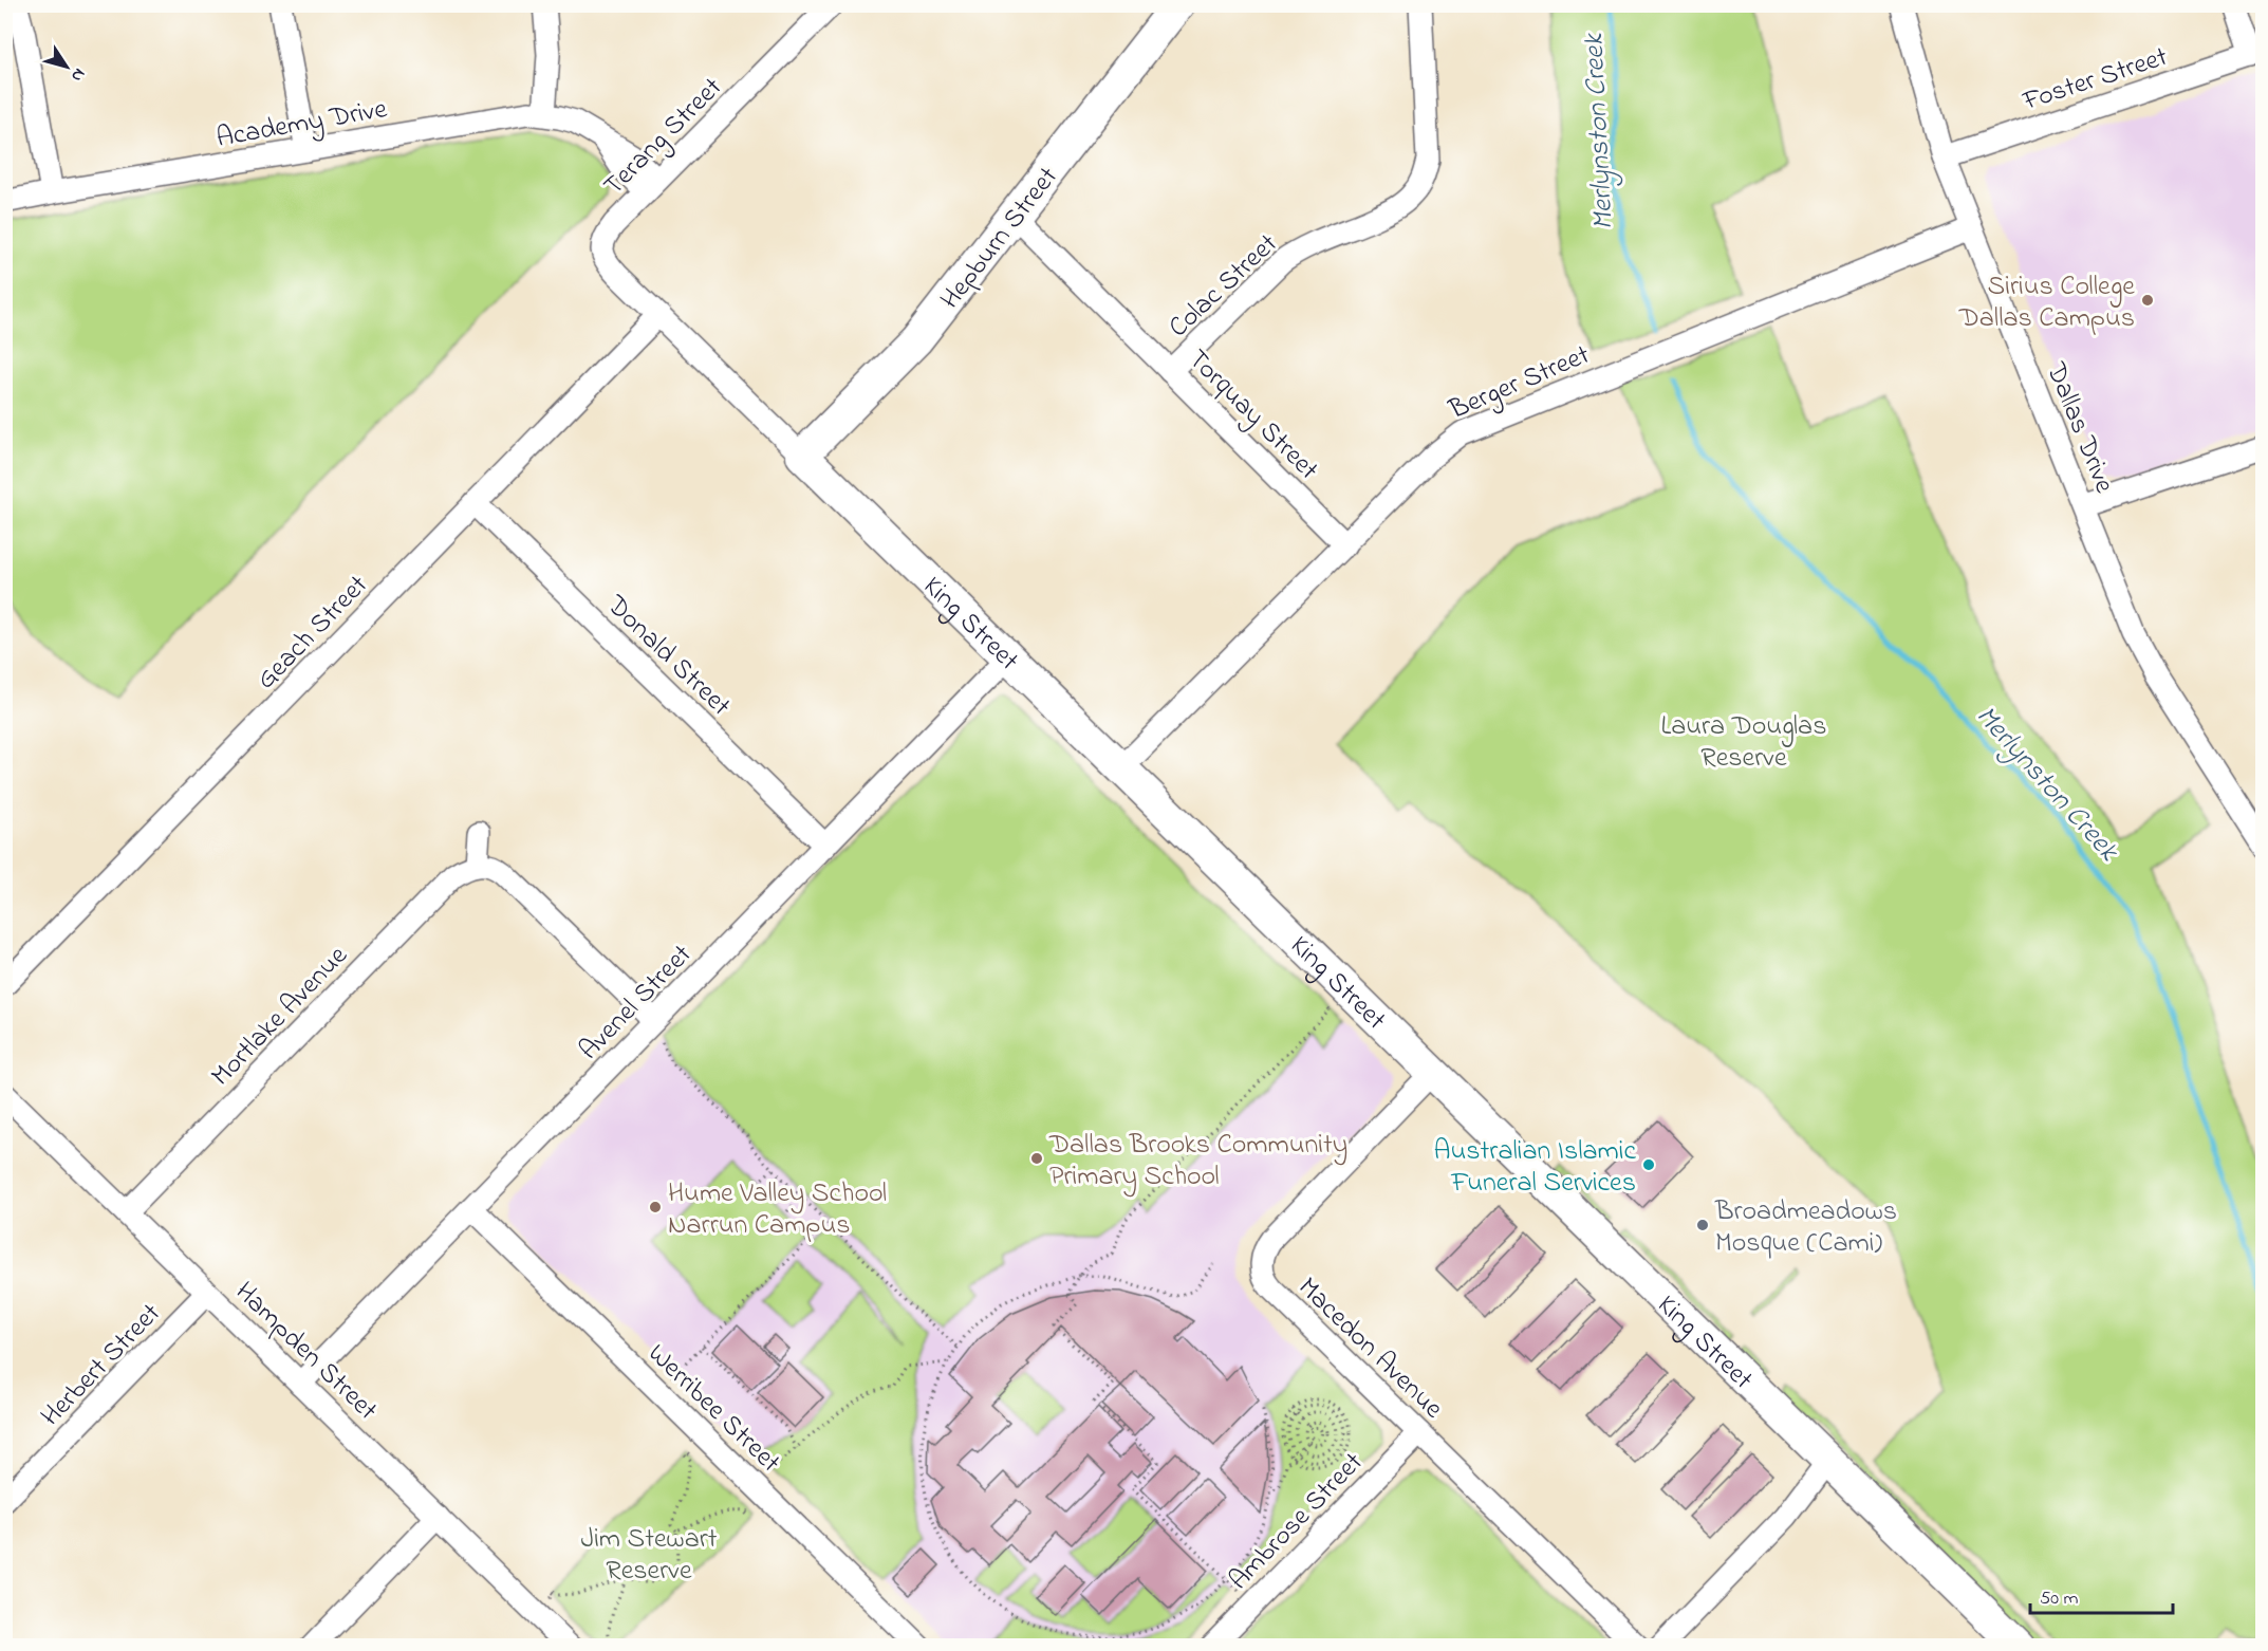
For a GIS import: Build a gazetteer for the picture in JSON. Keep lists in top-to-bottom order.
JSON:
{
  "streets": {
    "street": [
      "Foster Street",
      "Academy Drive",
      "Terang Street",
      "Hepburn Street",
      "Colac Street",
      "Berger Street",
      "Torquay Street",
      "Dallas Drive",
      "King Street",
      "Geach Street",
      "Donald Street",
      "Avenel Street",
      "Mortlake Avenue",
      "Macedon Avenue",
      "Hampden Street",
      "Herbert Street",
      "Werribee Street",
      "Ambrose Street"
    ]
  },
  "crossings": [
    ["Foster Street", "Dallas Drive"],
    ["Academy Drive", "Terang Street"],
    ["Terang Street", "King Street"],
    ["Terang Street", "Geach Street"],
    ["Hepburn Street", "Torquay Street"],
    ["Hepburn Street", "King Street"],
    ["Colac Street", "Torquay Street"],
    ["Berger Street", "Torquay Street"],
    ["Berger Street", "Dallas Drive"],
    ["Berger Street", "King Street"],
    ["King Street", "Geach Street"],
    ["King Street", "Avenel Street"],
    ["King Street", "Macedon Avenue"],
    ["Geach Street", "Donald Street"],
    ["Donald Street", "Avenel Street"],
    ["Avenel Street", "Hampden Street"],
    ["Avenel Street", "Werribee Street"],
    ["Mortlake Avenue", "Hampden Street"],
    ["Macedon Avenue", "Ambrose Street"],
    ["Hampden Street", "Herbert Street"]
  ],
  "water": ["Merlynston Creek"],
  "parks": ["Laura Douglas Reserve", "Jim Stewart Reserve"],
  "places": [
    "Sirius College Dallas Campus",
    "Dallas Brooks Community Primary School",
    "Australian Islamic Funeral Services",
    "Hume Valley School Narrun Campus",
    "Broadmeadows Mosque (Cami)"
  ],
  "scale_bar": "50 m",
  "north": "bottom right"
}
